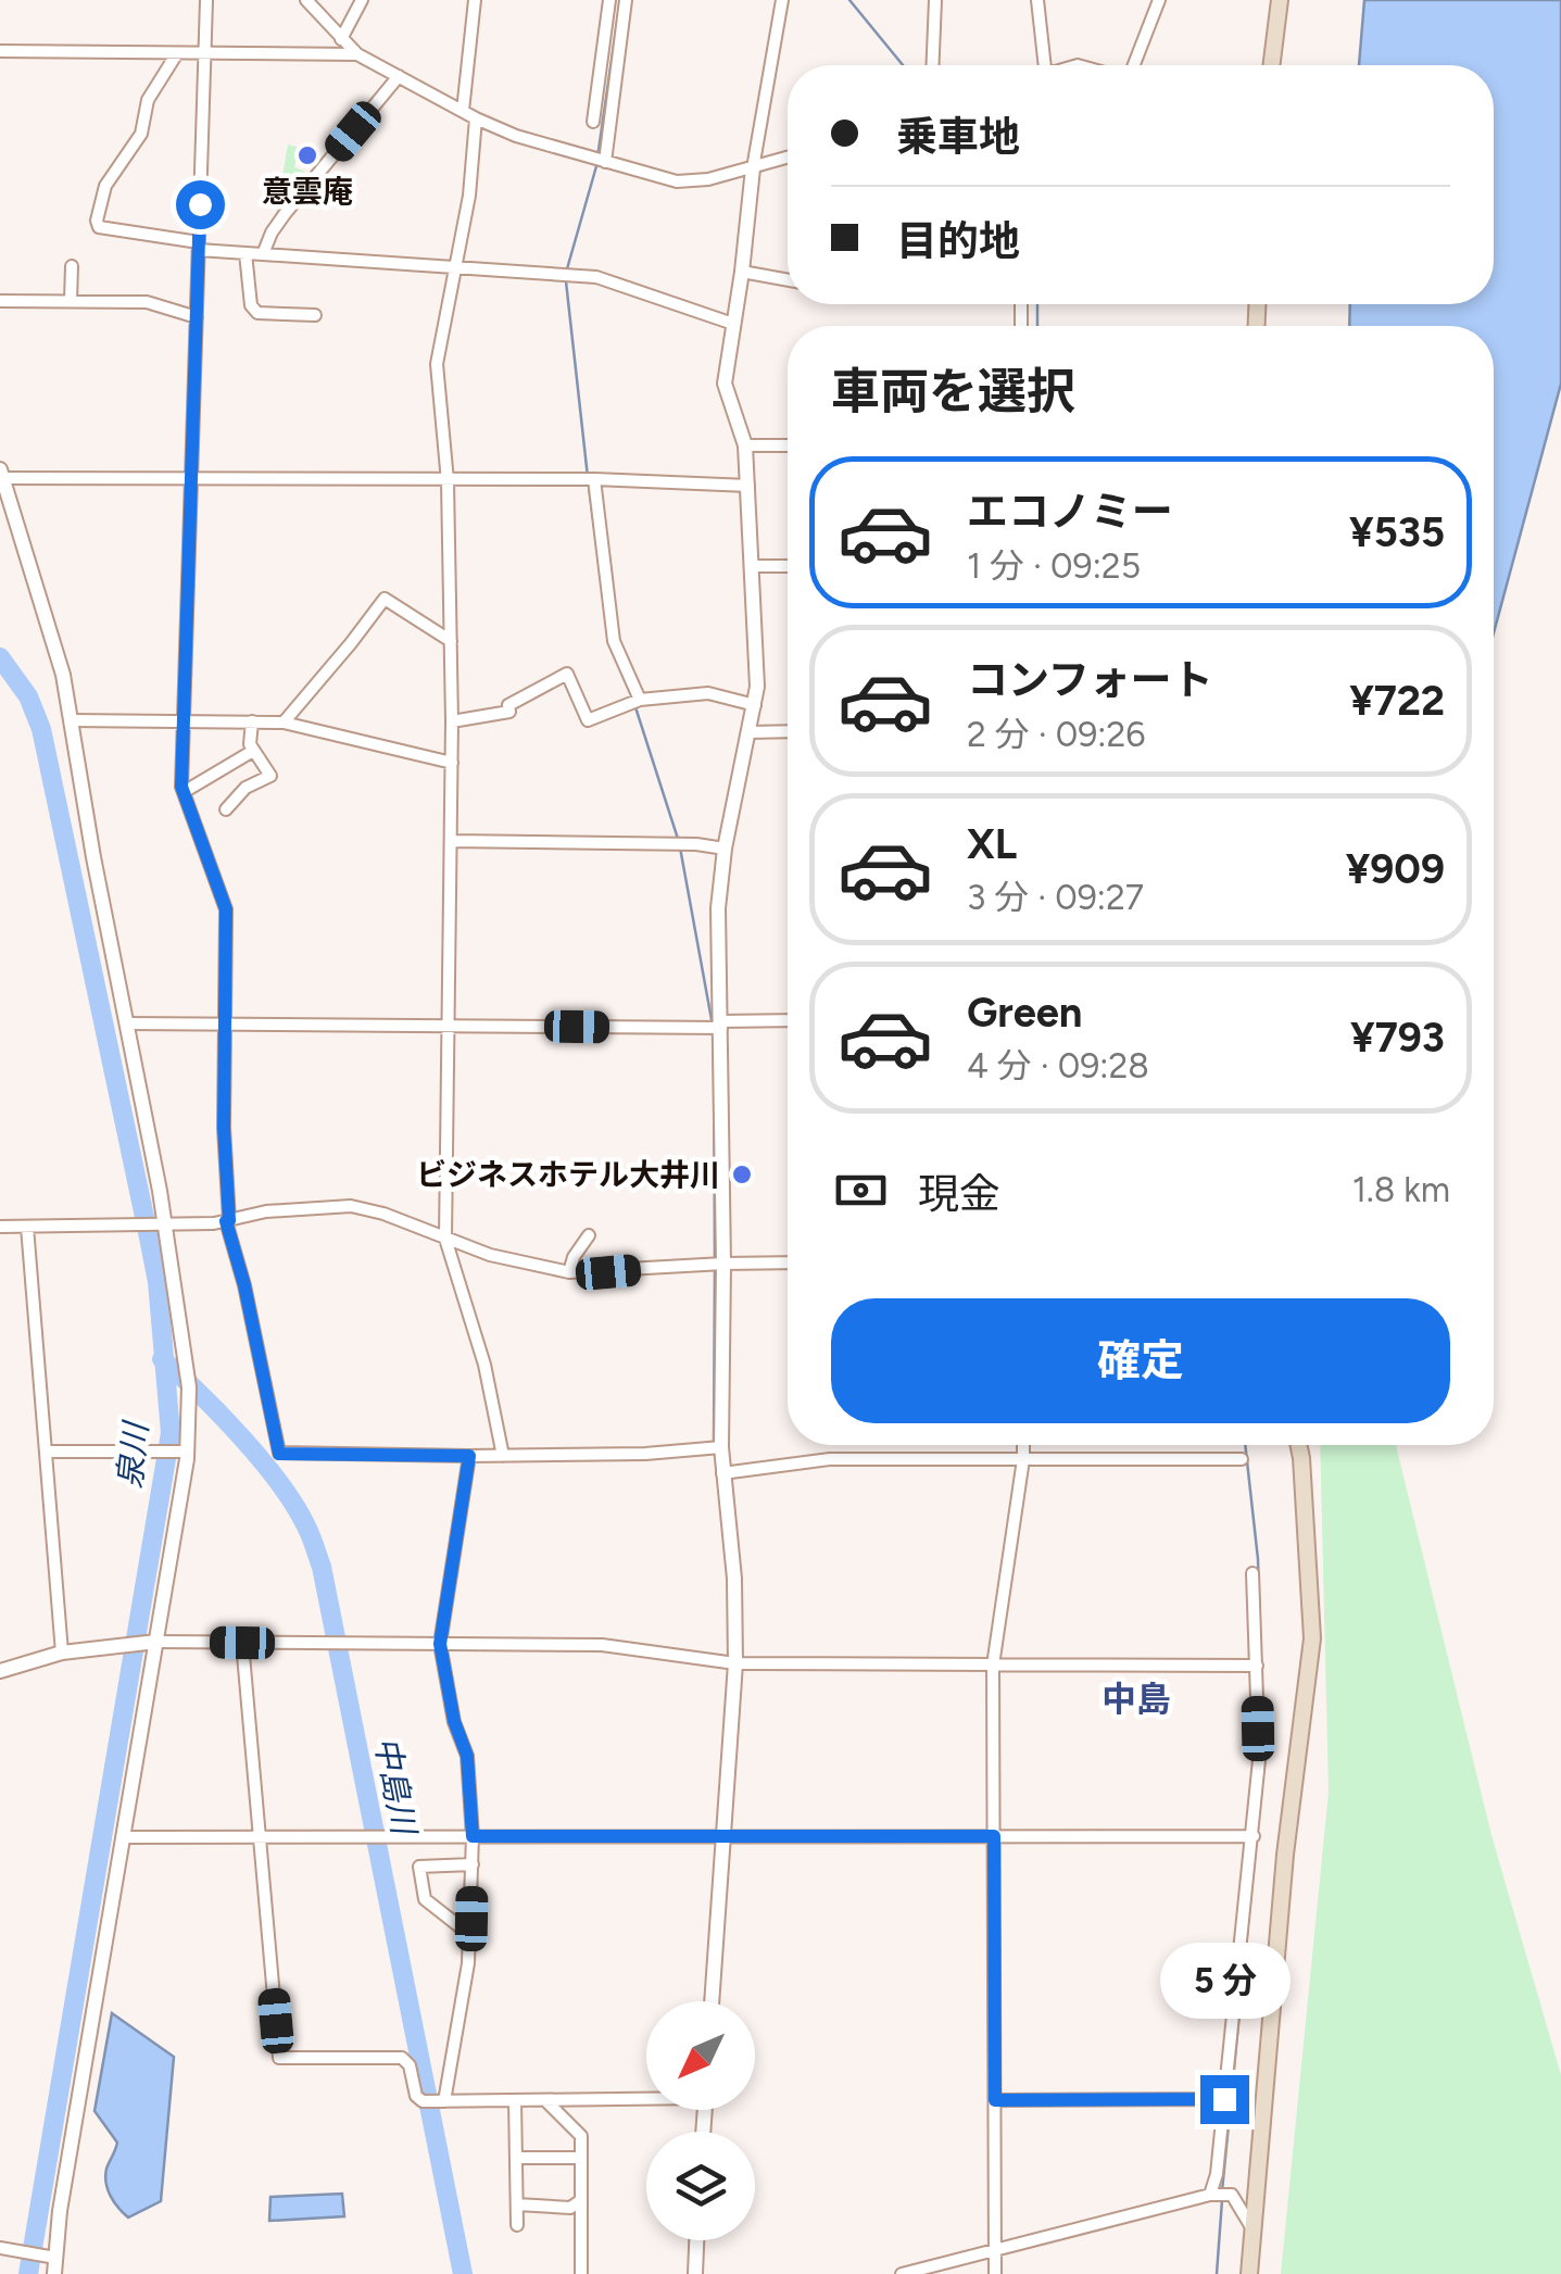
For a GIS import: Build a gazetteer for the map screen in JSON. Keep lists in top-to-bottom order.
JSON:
{
  "districts": ["中島"],
  "water": ["泉川", "中島川"],
  "places": ["意雲庵", "ビジネスホテル大井川"],
  "north": "bottom left",
  "page": {
    "banner": ["乗車地", "目的地"],
    "heading": "車両を選択",
    "list": [
      {
        "name": "エコノミー",
        "note": "1 分 · 09:25",
        "value": "¥535"
      },
      {
        "name": "コンフォート",
        "note": "2 分 · 09:26",
        "value": "¥722"
      },
      {
        "name": "XL",
        "note": "3 分 · 09:27",
        "value": "¥909"
      },
      {
        "name": "Green",
        "note": "4 分 · 09:28",
        "value": "¥793"
      }
    ],
    "pay": ["現金", "1.8 km"],
    "buttons": "確定",
    "bubble": "5 分"
  }
}
